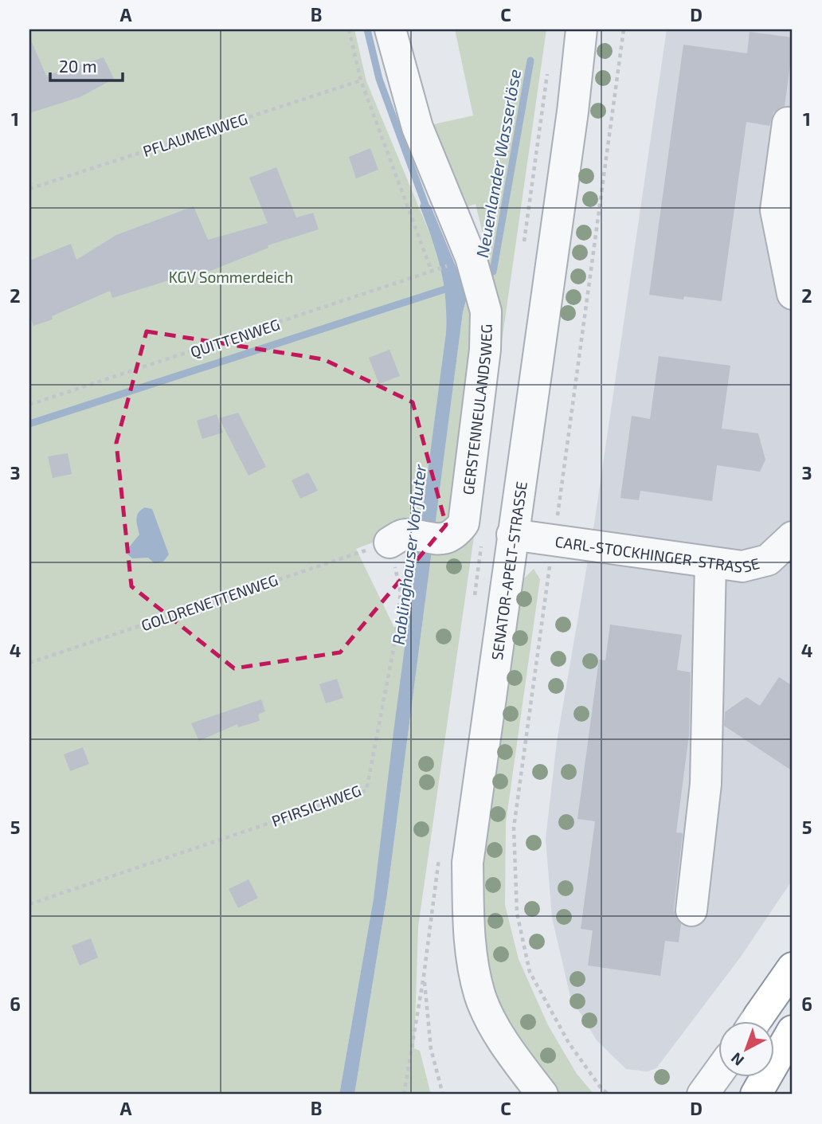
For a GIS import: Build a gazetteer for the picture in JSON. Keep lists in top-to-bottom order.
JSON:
{
  "streets": {
    "street": ["GERSTENNEULANDSWEG", "CARL-STOCKHINGER-STRASSE", "SENATOR-APELT-STRASSE"],
    "path": [
      "PFLAUMENWEG",
      "QUITTENWEG",
      "GOLDRENETTENWEG",
      "PFIRSICHWEG"
    ]
  },
  "crossings": [
    ["GERSTENNEULANDSWEG", "GOLDRENETTENWEG"],
    ["GERSTENNEULANDSWEG", "PFIRSICHWEG"],
    ["CARL-STOCKHINGER-STRASSE", "SENATOR-APELT-STRASSE"],
    ["GOLDRENETTENWEG", "PFIRSICHWEG"]
  ],
  "water": ["Neuenlander Wasserlöse", "Rablinghauser Vorfluter"],
  "parks": ["KGV Sommerdeich"],
  "scale_bar": "20 m",
  "north": "bottom left",
  "grid": {
    "columns": [
      "A",
      "B",
      "C",
      "D"
    ],
    "rows": [
      "1",
      "2",
      "3",
      "4",
      "5",
      "6"
    ]
  }
}
